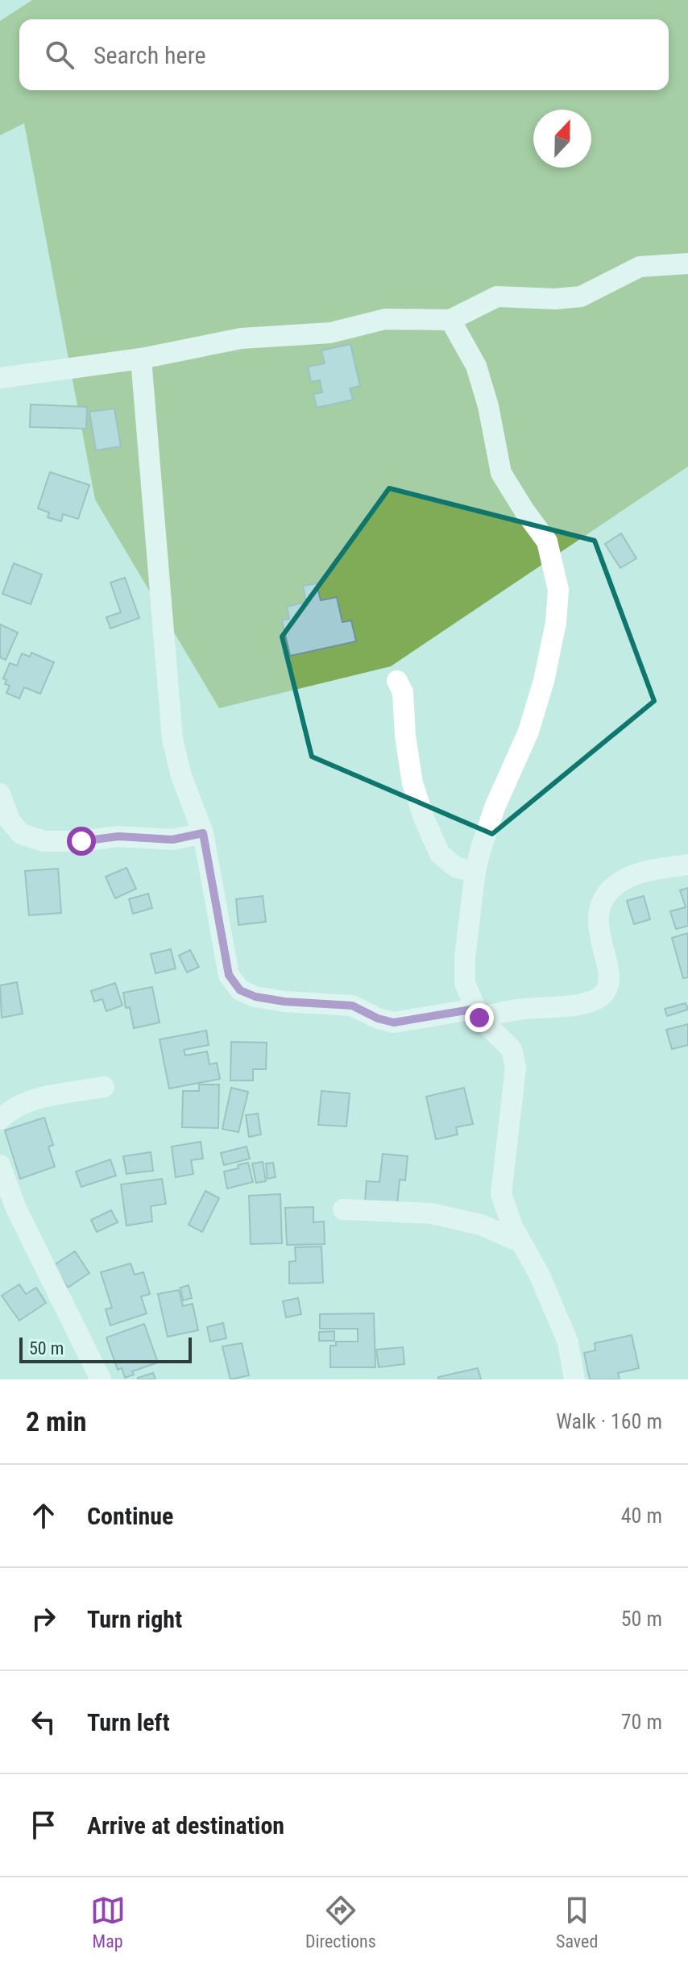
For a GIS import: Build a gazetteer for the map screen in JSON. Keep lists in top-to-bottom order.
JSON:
{
  "scale_bar": "50 m",
  "north": "top",
  "page": {
    "search": "Search here",
    "scale": "50 m",
    "heading": ["2 min", "Walk · 160 m"],
    "list": [
      ["Continue", "40 m"],
      ["Turn right", "50 m"],
      ["Turn left", "70 m"],
      "Arrive at destination"
    ],
    "nav": ["Map", "Directions", "Saved"]
  }
}
